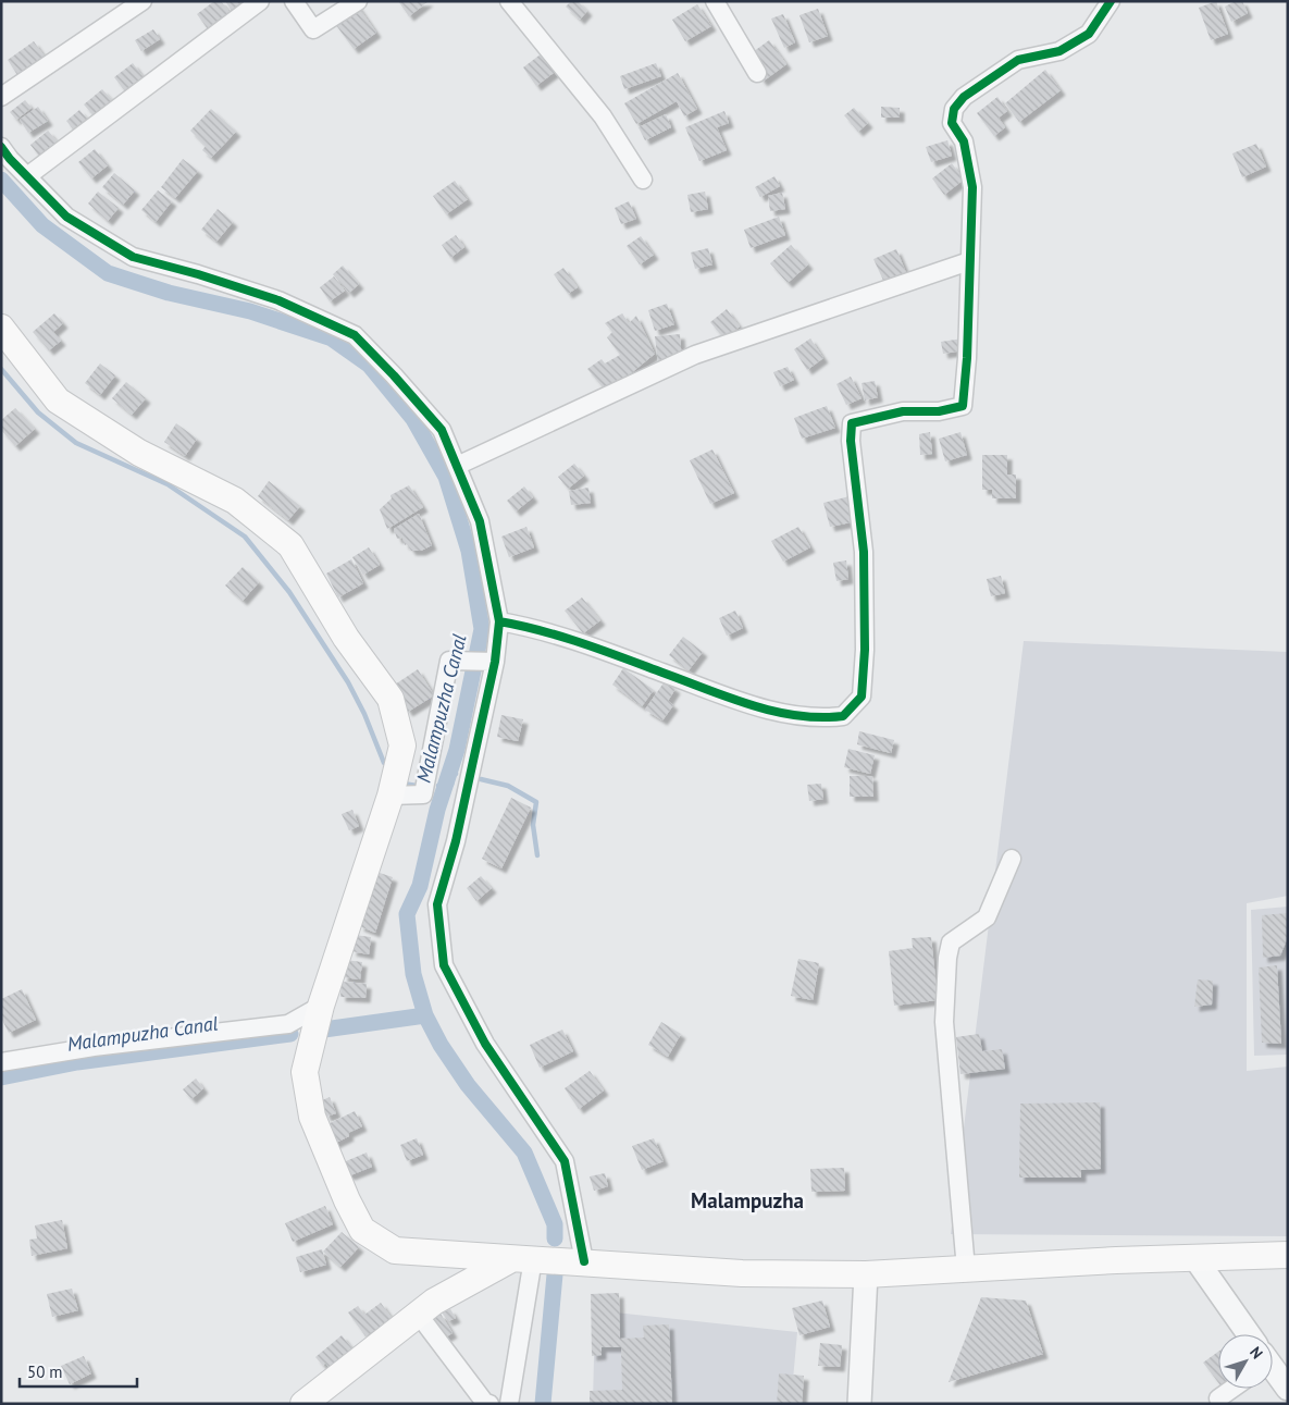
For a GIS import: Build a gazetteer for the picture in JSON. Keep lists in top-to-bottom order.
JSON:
{
  "districts": ["Malampuzha"],
  "water": ["Malampuzha Canal"],
  "scale_bar": "50 m",
  "north": "top right"
}
